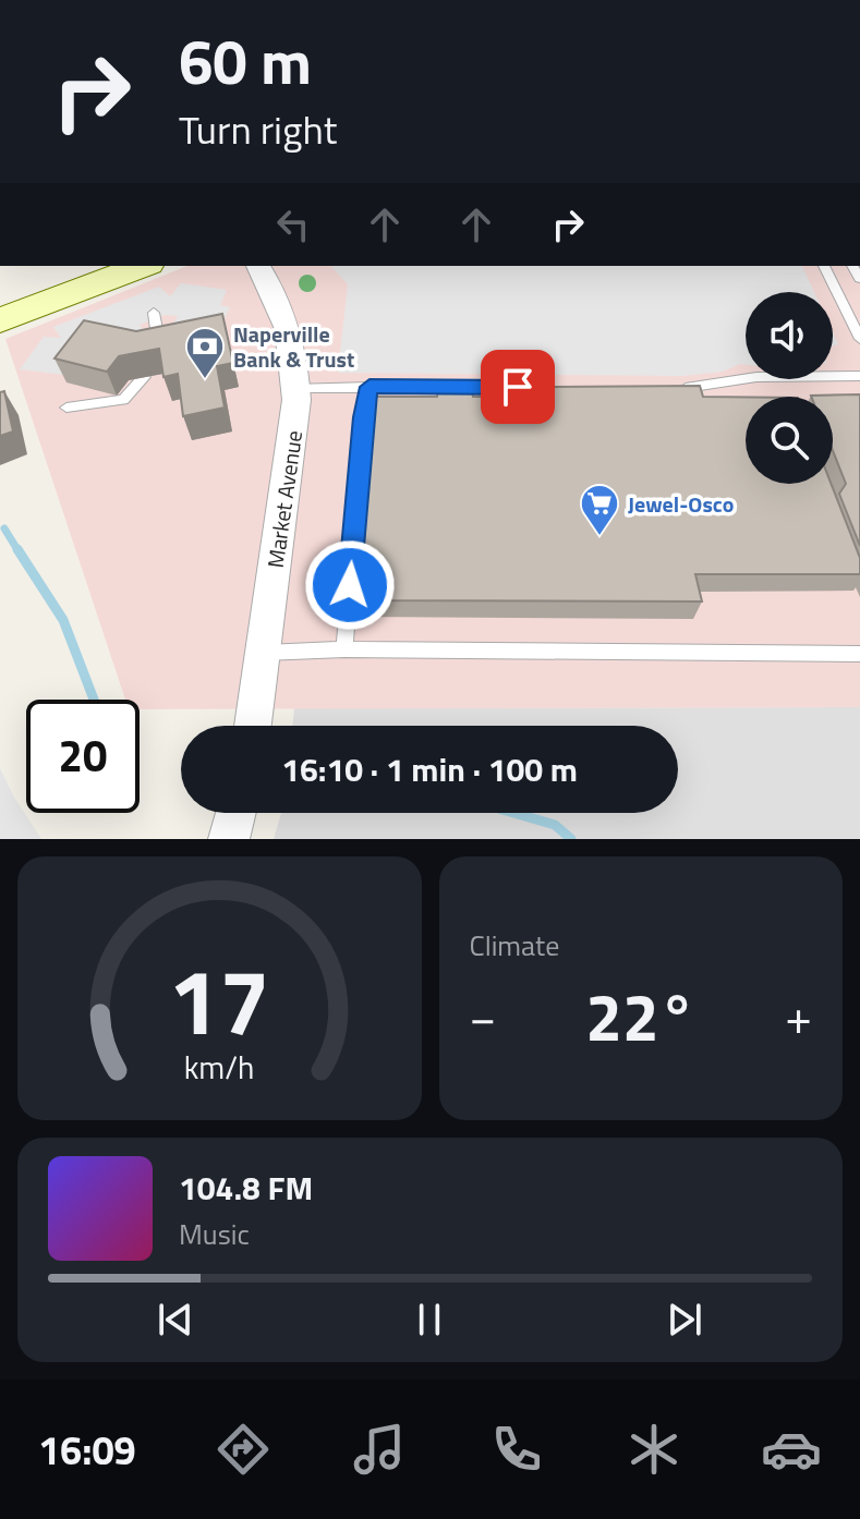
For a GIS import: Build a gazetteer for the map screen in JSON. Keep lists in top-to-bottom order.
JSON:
{
  "streets": {
    "street": ["Market Avenue"]
  },
  "places": {
    "bank": ["Naperville Bank & Trust"],
    "supermarket": ["Jewel-Osco"]
  },
  "page": {
    "turn": ["60 m", "Turn right"],
    "limit": "20",
    "trip": "16:10 · 1 min · 100 m",
    "tile": "Climate",
    "heat": ["−", "22°", "+"],
    "song": ["104.8 FM", "Music"],
    "tabs": "16:09",
    "gauge": ["17", "km/h"]
  }
}
